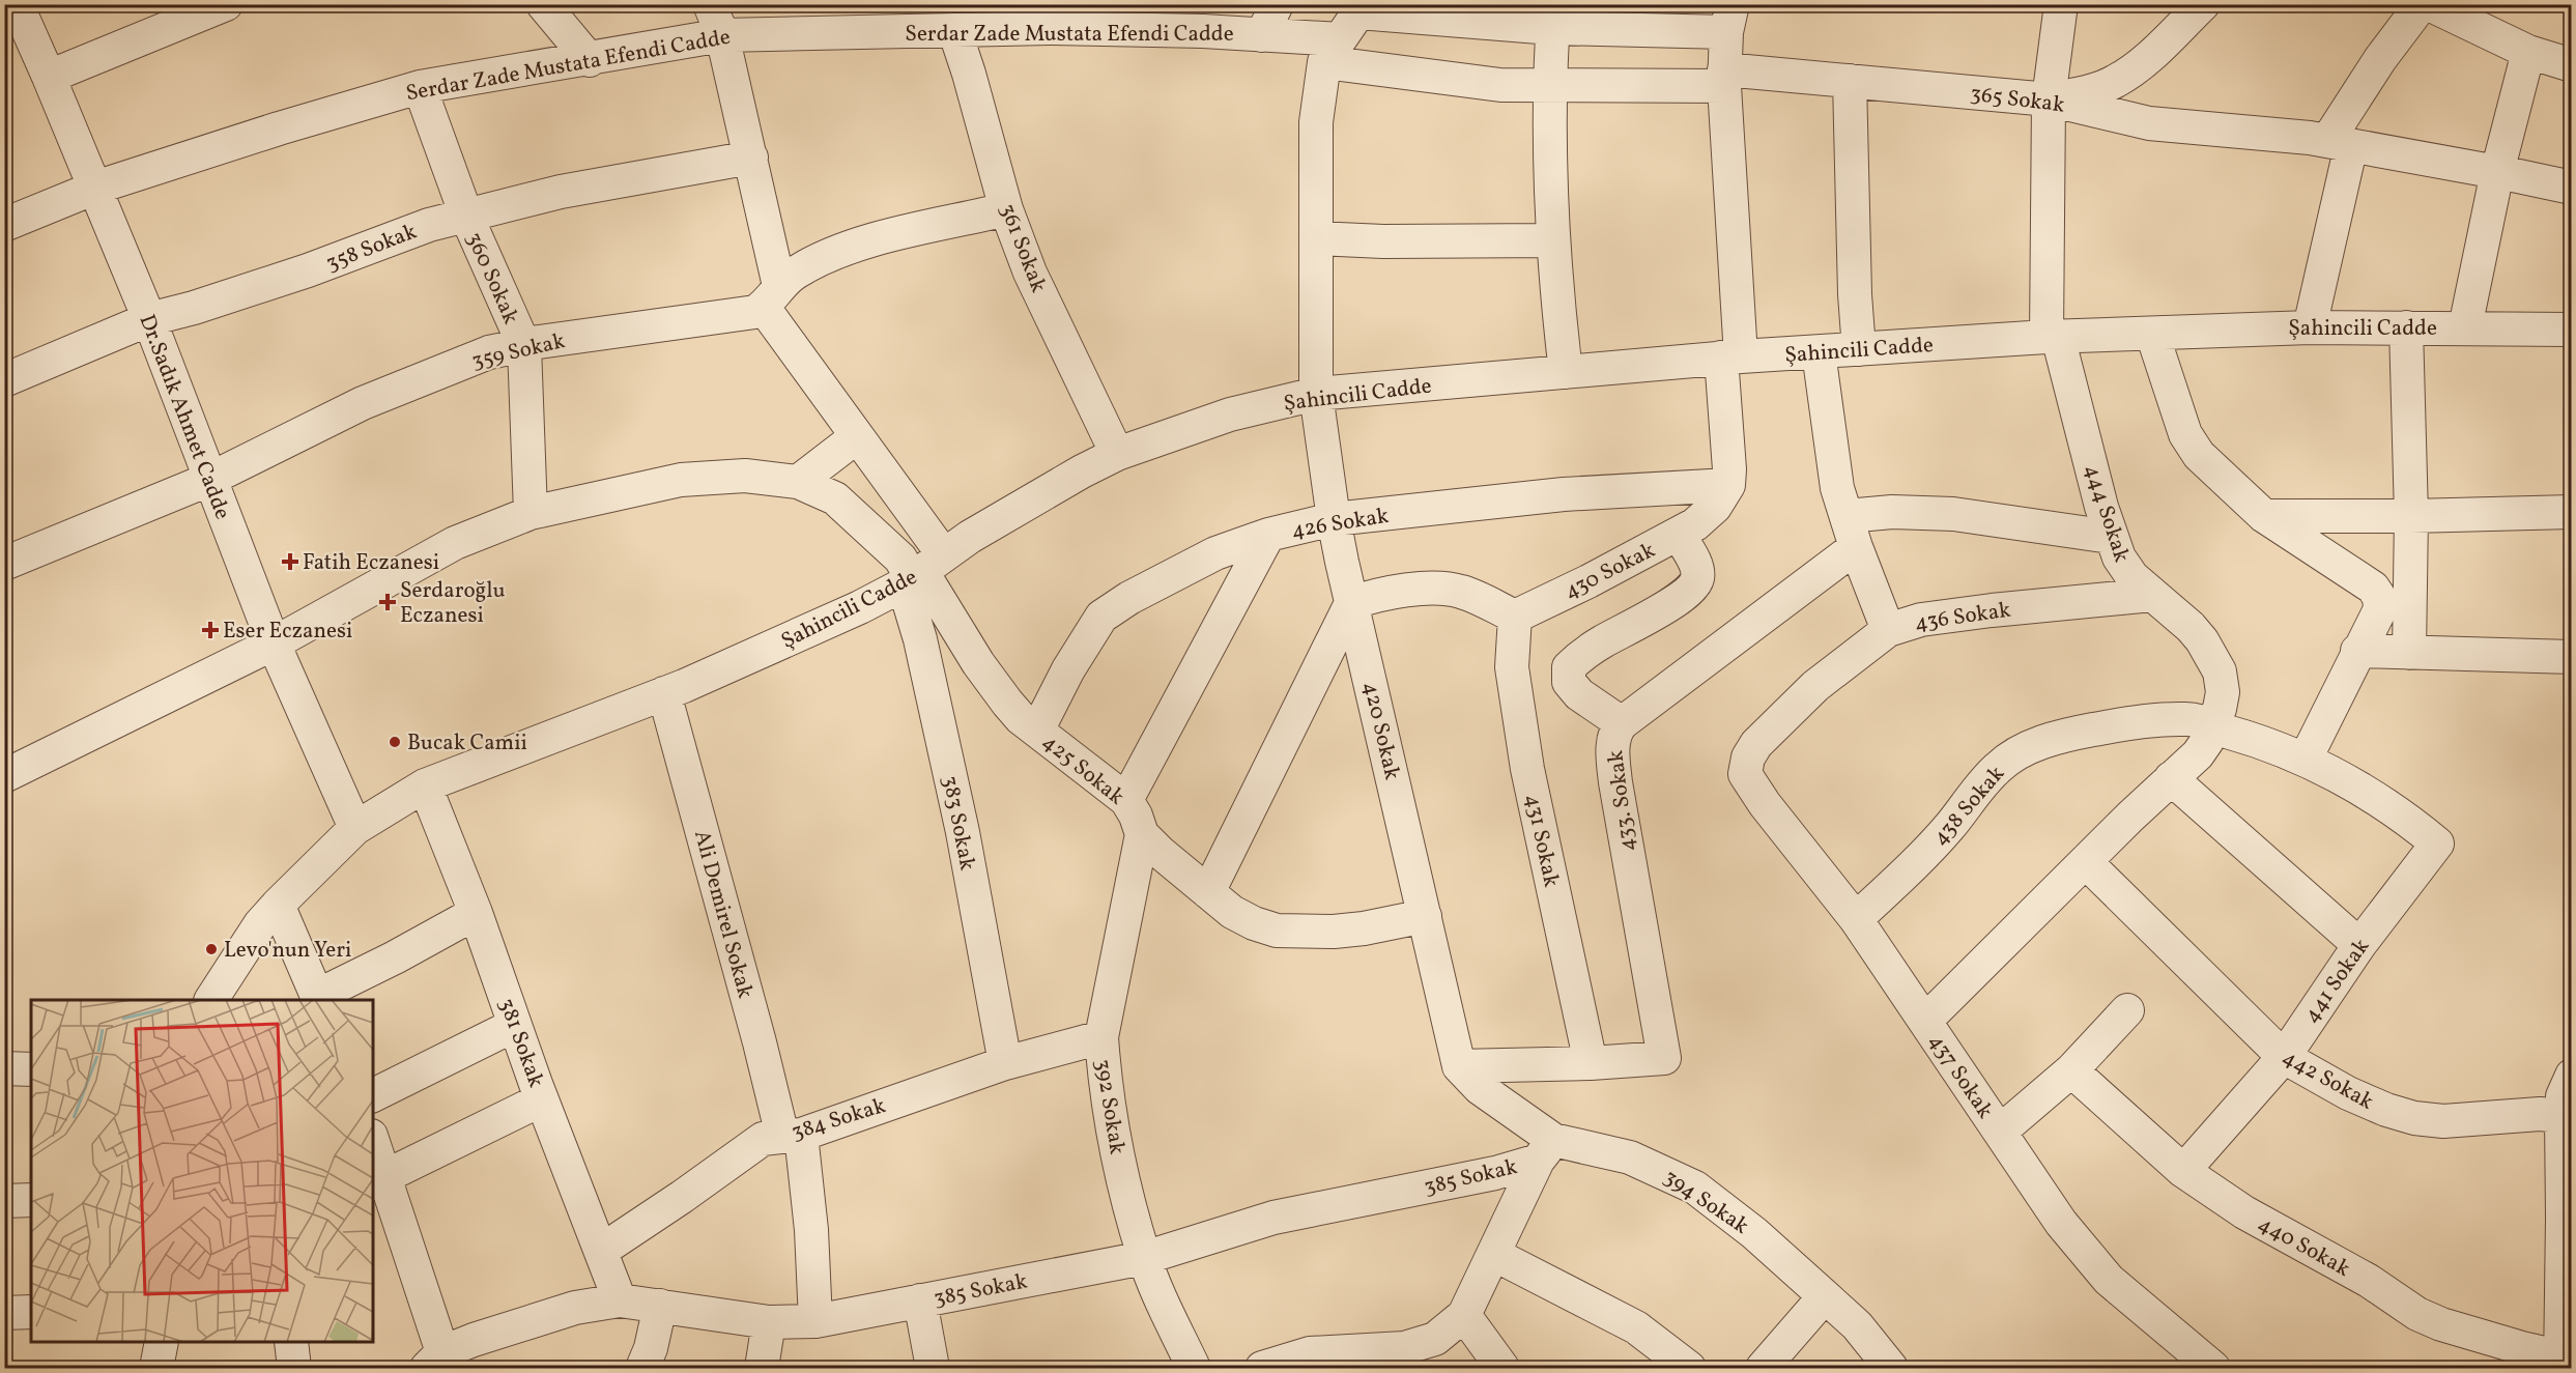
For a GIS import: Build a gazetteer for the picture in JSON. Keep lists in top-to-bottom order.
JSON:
{
  "streets": {
    "street": [
      "Serdar Zade Mustata Efendi Cadde",
      "365 Sokak",
      "358 Sokak",
      "361 Sokak",
      "360 Sokak",
      "Şahincili Cadde",
      "359 Sokak",
      "Dr.Sadık Ahmet Cadde",
      "444 Sokak",
      "426 Sokak",
      "430 Sokak",
      "436 Sokak",
      "420 Sokak",
      "425 Sokak",
      "433. Sokak",
      "438 Sokak",
      "383 Sokak",
      "431 Sokak",
      "Ali Demirel Sokak",
      "441 Sokak",
      "381 Sokak",
      "437 Sokak",
      "442 Sokak",
      "392 Sokak",
      "384 Sokak",
      "385 Sokak",
      "394 Sokak",
      "440 Sokak"
    ]
  },
  "crossings": [
    ["Serdar Zade Mustata Efendi Cadde", "365 Sokak"],
    ["Serdar Zade Mustata Efendi Cadde", "361 Sokak"],
    ["Serdar Zade Mustata Efendi Cadde", "360 Sokak"],
    ["Serdar Zade Mustata Efendi Cadde", "Dr.Sadık Ahmet Cadde"],
    ["Serdar Zade Mustata Efendi Cadde", "420 Sokak"],
    ["365 Sokak", "444 Sokak"],
    ["365 Sokak", "420 Sokak"],
    ["358 Sokak", "360 Sokak"],
    ["358 Sokak", "Dr.Sadık Ahmet Cadde"],
    ["361 Sokak", "Şahincili Cadde"],
    ["361 Sokak", "359 Sokak"],
    ["360 Sokak", "359 Sokak"],
    ["Şahincili Cadde", "Dr.Sadık Ahmet Cadde"],
    ["Şahincili Cadde", "444 Sokak"],
    ["Şahincili Cadde", "420 Sokak"],
    ["Şahincili Cadde", "425 Sokak"],
    ["Şahincili Cadde", "383 Sokak"],
    ["Şahincili Cadde", "Ali Demirel Sokak"],
    ["Şahincili Cadde", "381 Sokak"],
    ["359 Sokak", "Dr.Sadık Ahmet Cadde"],
    ["444 Sokak", "436 Sokak"],
    ["444 Sokak", "438 Sokak"],
    ["444 Sokak", "437 Sokak"],
    ["444 Sokak", "442 Sokak"],
    ["426 Sokak", "430 Sokak"],
    ["426 Sokak", "420 Sokak"],
    ["426 Sokak", "425 Sokak"],
    ["430 Sokak", "431 Sokak"],
    ["436 Sokak", "437 Sokak"],
    ["420 Sokak", "425 Sokak"],
    ["420 Sokak", "394 Sokak"],
    ["425 Sokak", "383 Sokak"],
    ["425 Sokak", "392 Sokak"],
    ["433. Sokak", "431 Sokak"],
    ["438 Sokak", "441 Sokak"],
    ["438 Sokak", "437 Sokak"],
    ["383 Sokak", "384 Sokak"],
    ["Ali Demirel Sokak", "384 Sokak"],
    ["Ali Demirel Sokak", "385 Sokak"],
    ["441 Sokak", "442 Sokak"],
    ["441 Sokak", "440 Sokak"],
    ["381 Sokak", "384 Sokak"],
    ["381 Sokak", "385 Sokak"],
    ["392 Sokak", "384 Sokak"],
    ["392 Sokak", "385 Sokak"],
    ["385 Sokak", "394 Sokak"]
  ],
  "places": {
    "health": ["Fatih Eczanesi", "Serdaroğlu Eczanesi", "Eser Eczanesi"],
    "other": ["Bucak Camii", "Levo'nun Yeri"]
  }
}
